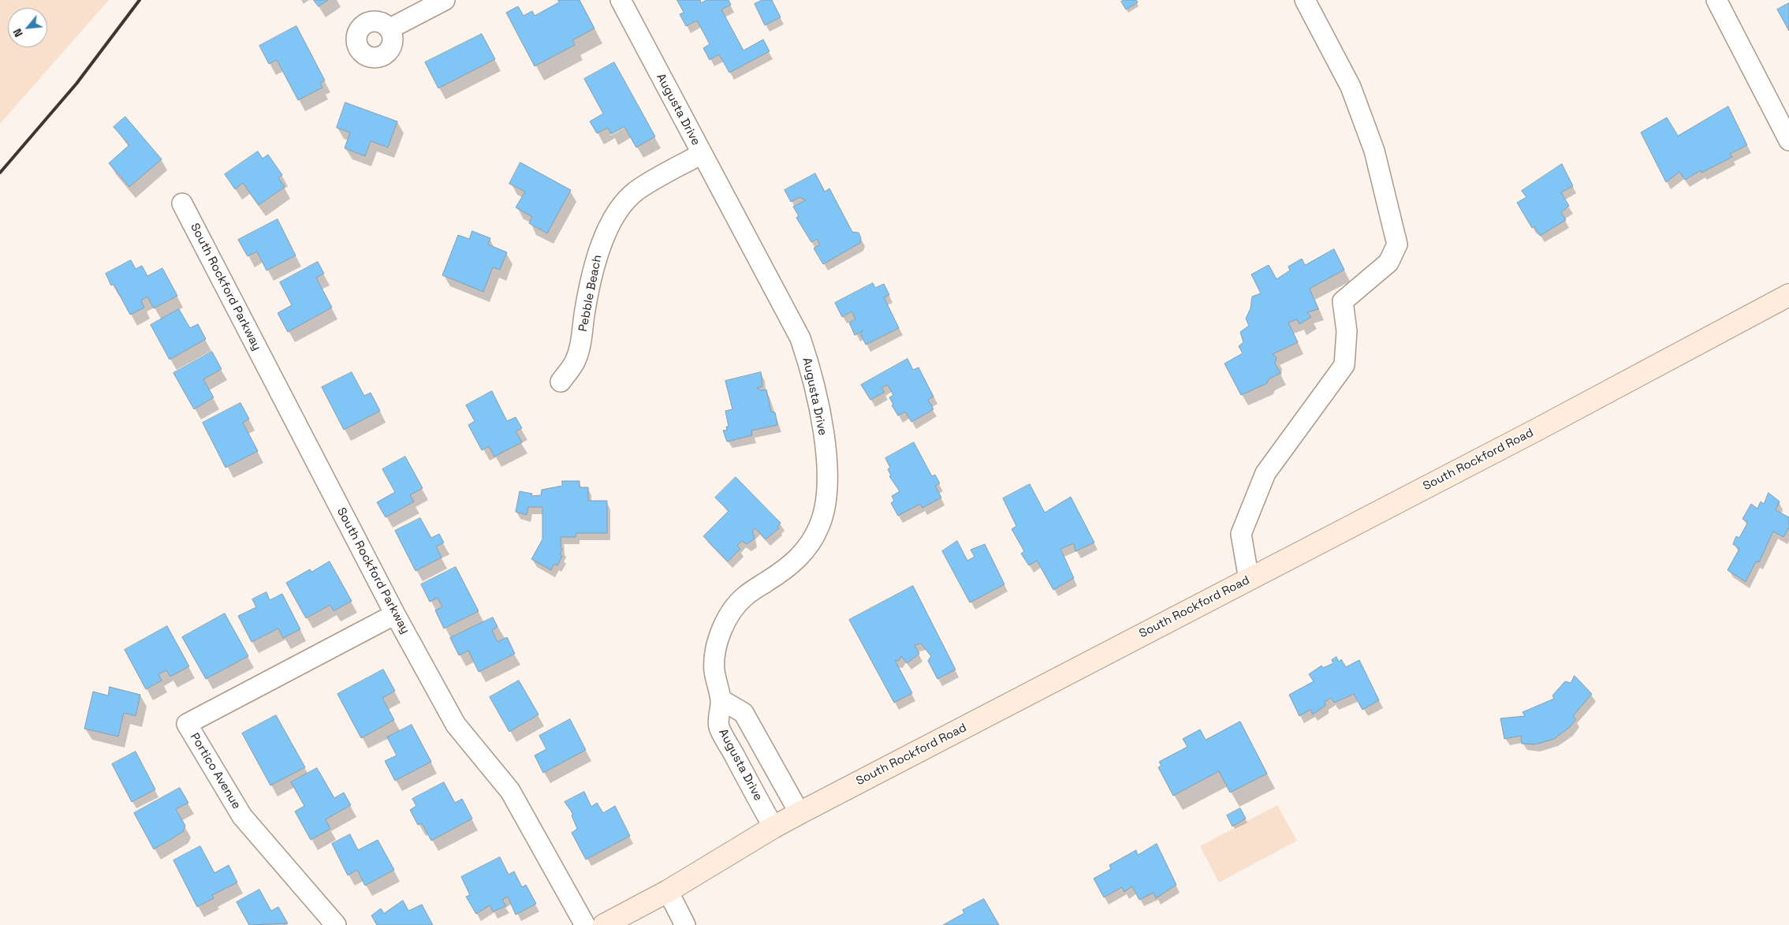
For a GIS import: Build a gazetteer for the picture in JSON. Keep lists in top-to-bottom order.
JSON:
{
  "streets": {
    "street": [
      "Augusta Drive",
      "South Rockford Parkway",
      "Pebble Beach",
      "South Rockford Road",
      "Portico Avenue"
    ]
  },
  "crossings": [
    ["Augusta Drive", "Pebble Beach"],
    ["Augusta Drive", "South Rockford Road"],
    ["South Rockford Parkway", "Portico Avenue"]
  ],
  "north": "bottom left"
}
